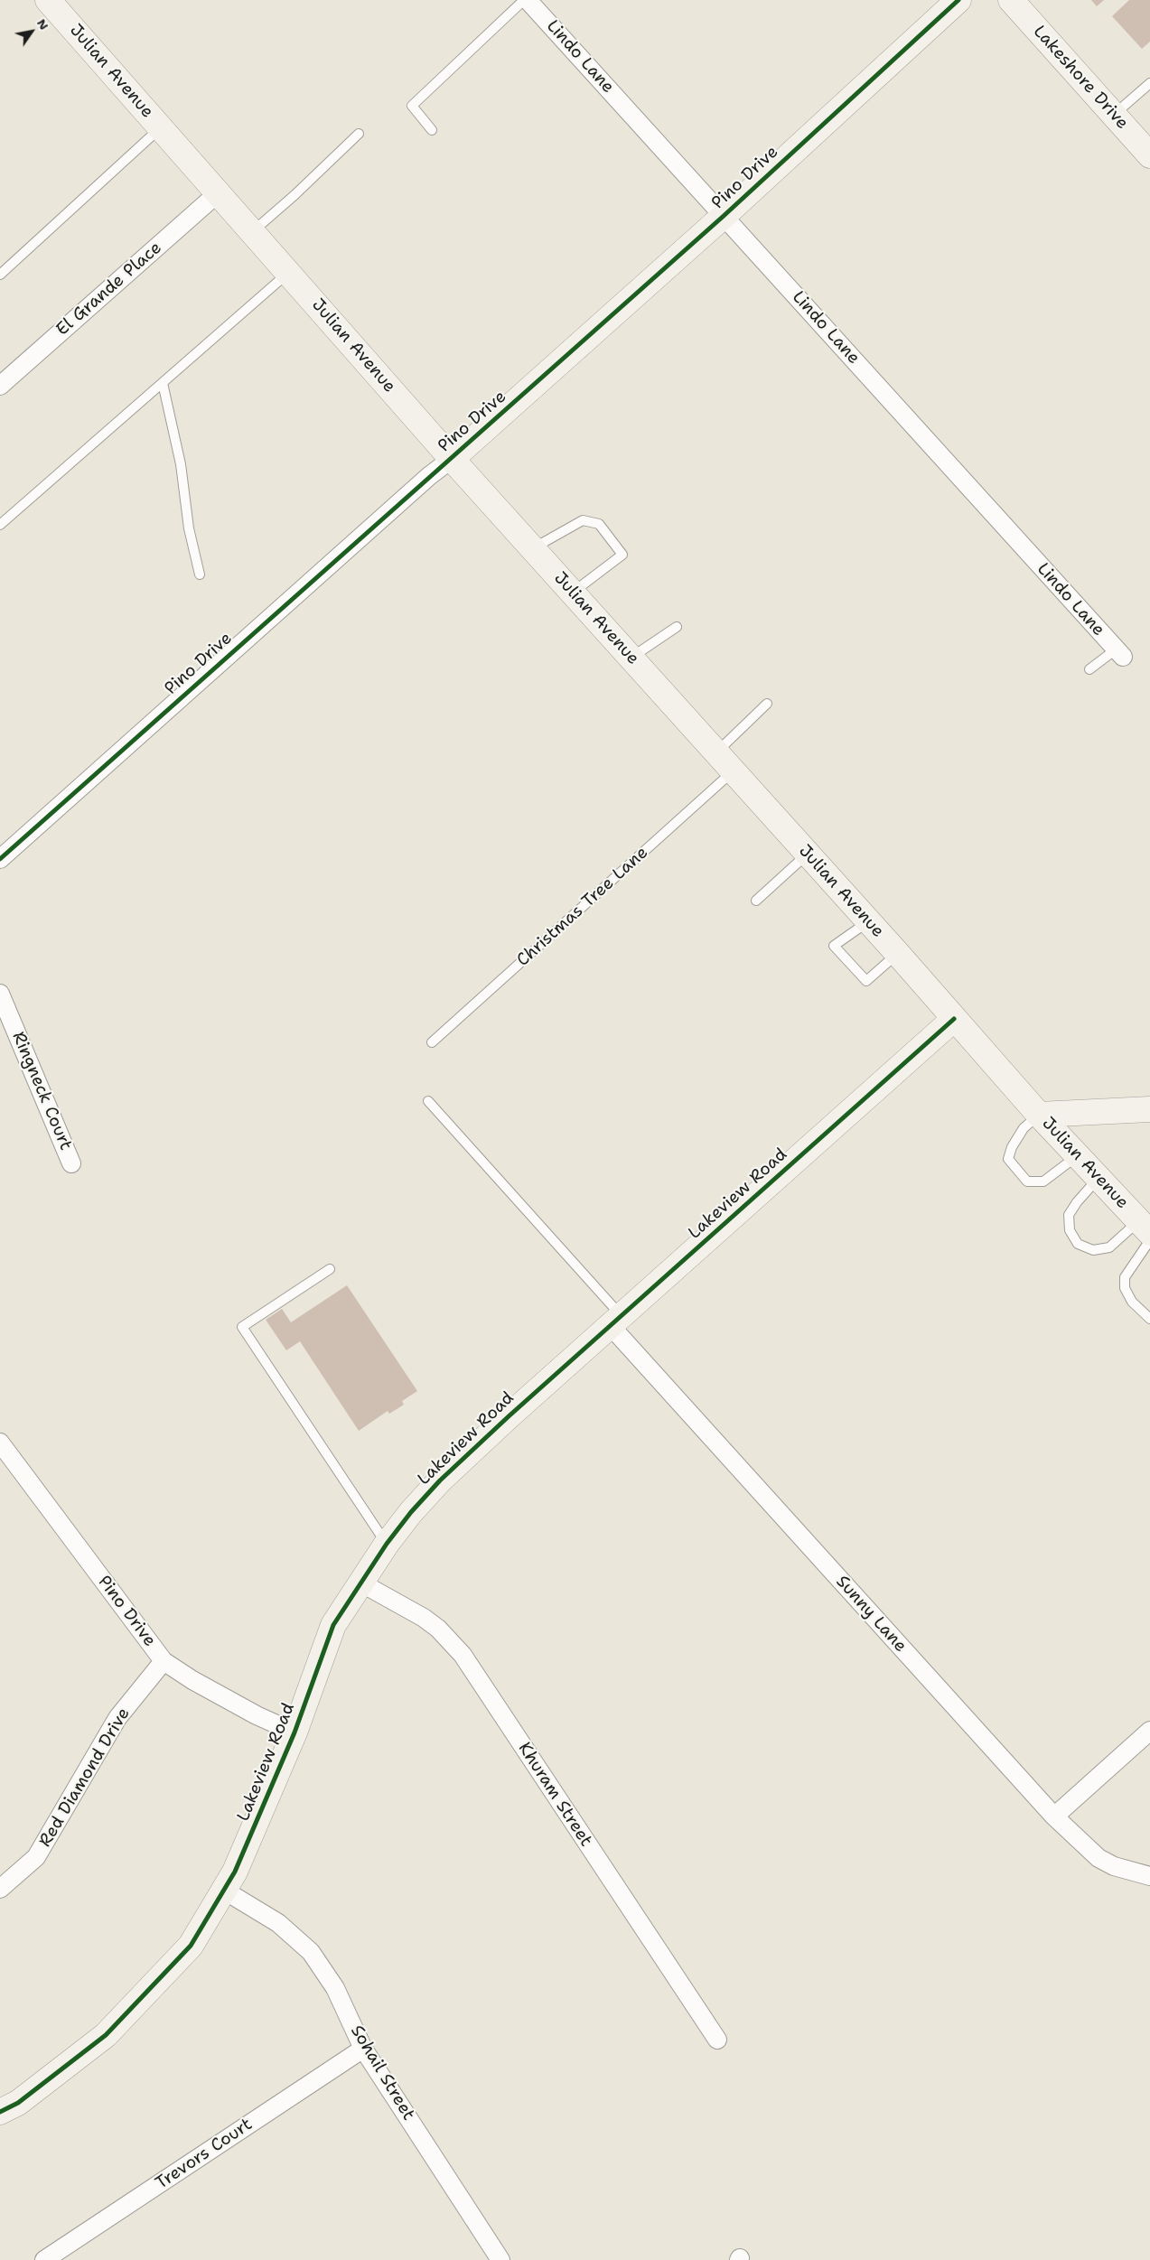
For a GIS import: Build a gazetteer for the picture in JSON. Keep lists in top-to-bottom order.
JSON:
{
  "streets": {
    "street": [
      "Lindo Lane",
      "Julian Avenue",
      "Lakeshore Drive",
      "Pino Drive",
      "El Grande Place",
      "Ringneck Court",
      "Lakeview Road",
      "Sunny Lane",
      "Red Diamond Drive",
      "Khuram Street",
      "Sohail Street",
      "Trevors Court"
    ],
    "lane": ["Christmas Tree Lane"]
  },
  "crossings": [
    ["Lindo Lane", "Pino Drive"],
    ["Julian Avenue", "Pino Drive"],
    ["Julian Avenue", "El Grande Place"],
    ["Julian Avenue", "Christmas Tree Lane"],
    ["Julian Avenue", "Lakeview Road"],
    ["Pino Drive", "Lakeview Road"],
    ["Pino Drive", "Red Diamond Drive"],
    ["Lakeview Road", "Sunny Lane"],
    ["Lakeview Road", "Khuram Street"],
    ["Lakeview Road", "Sohail Street"],
    ["Sohail Street", "Trevors Court"]
  ],
  "north": "top right"
}
